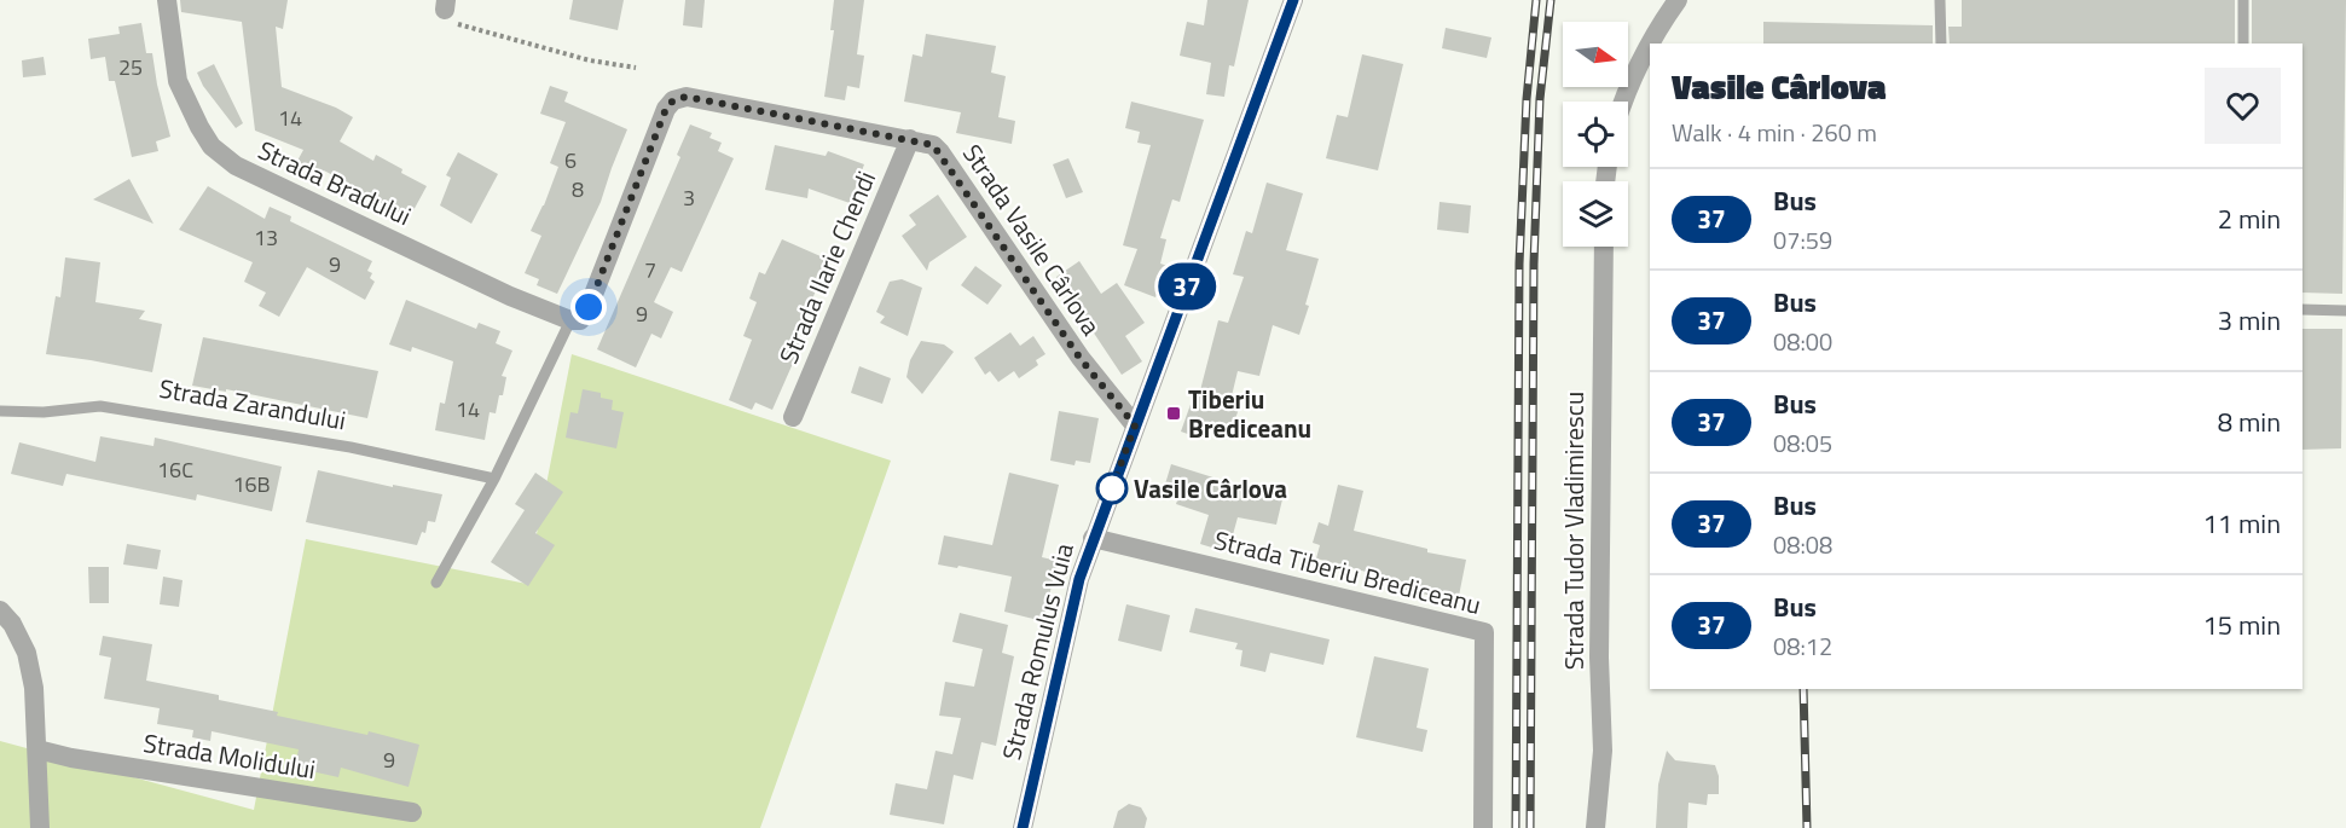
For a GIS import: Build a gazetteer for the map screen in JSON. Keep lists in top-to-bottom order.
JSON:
{
  "streets": {
    "street": [
      "Strada Bradului",
      "Strada Vasile Cârlova",
      "Strada Ilarie Chendi",
      "Strada Tudor Vladimirescu",
      "Strada Tiberiu Brediceanu",
      "Strada Romulus Vuia",
      "Strada Molidului"
    ],
    "lane": ["Strada Zarandului"]
  },
  "crossings": [
    ["Strada Bradului", "Strada Vasile Cârlova"],
    ["Strada Vasile Cârlova", "Strada Ilarie Chendi"],
    ["Strada Vasile Cârlova", "Strada Romulus Vuia"],
    ["Strada Tiberiu Brediceanu", "Strada Romulus Vuia"]
  ],
  "places": {
    "transit": ["Tiberiu Brediceanu"],
    "other": ["Vasile Cârlova"]
  },
  "lines": ["bus line 37"],
  "house_numbers": [
    "25",
    "14",
    "6",
    "8",
    "3",
    "13",
    "9",
    "7",
    "9",
    "14",
    "16C",
    "16B",
    "9"
  ],
  "north": "right",
  "page": {
    "on_map": "37",
    "heading": ["Vasile Cârlova", "Walk · 4 min · 260 m"],
    "list": [
      {
        "mark": "37",
        "name": "Bus",
        "note": "07:59",
        "value": "2 min"
      },
      {
        "mark": "37",
        "name": "Bus",
        "note": "08:00",
        "value": "3 min"
      },
      {
        "mark": "37",
        "name": "Bus",
        "note": "08:05",
        "value": "8 min"
      },
      {
        "mark": "37",
        "name": "Bus",
        "note": "08:08",
        "value": "11 min"
      },
      {
        "mark": "37",
        "name": "Bus",
        "note": "08:12",
        "value": "15 min"
      }
    ]
  }
}
